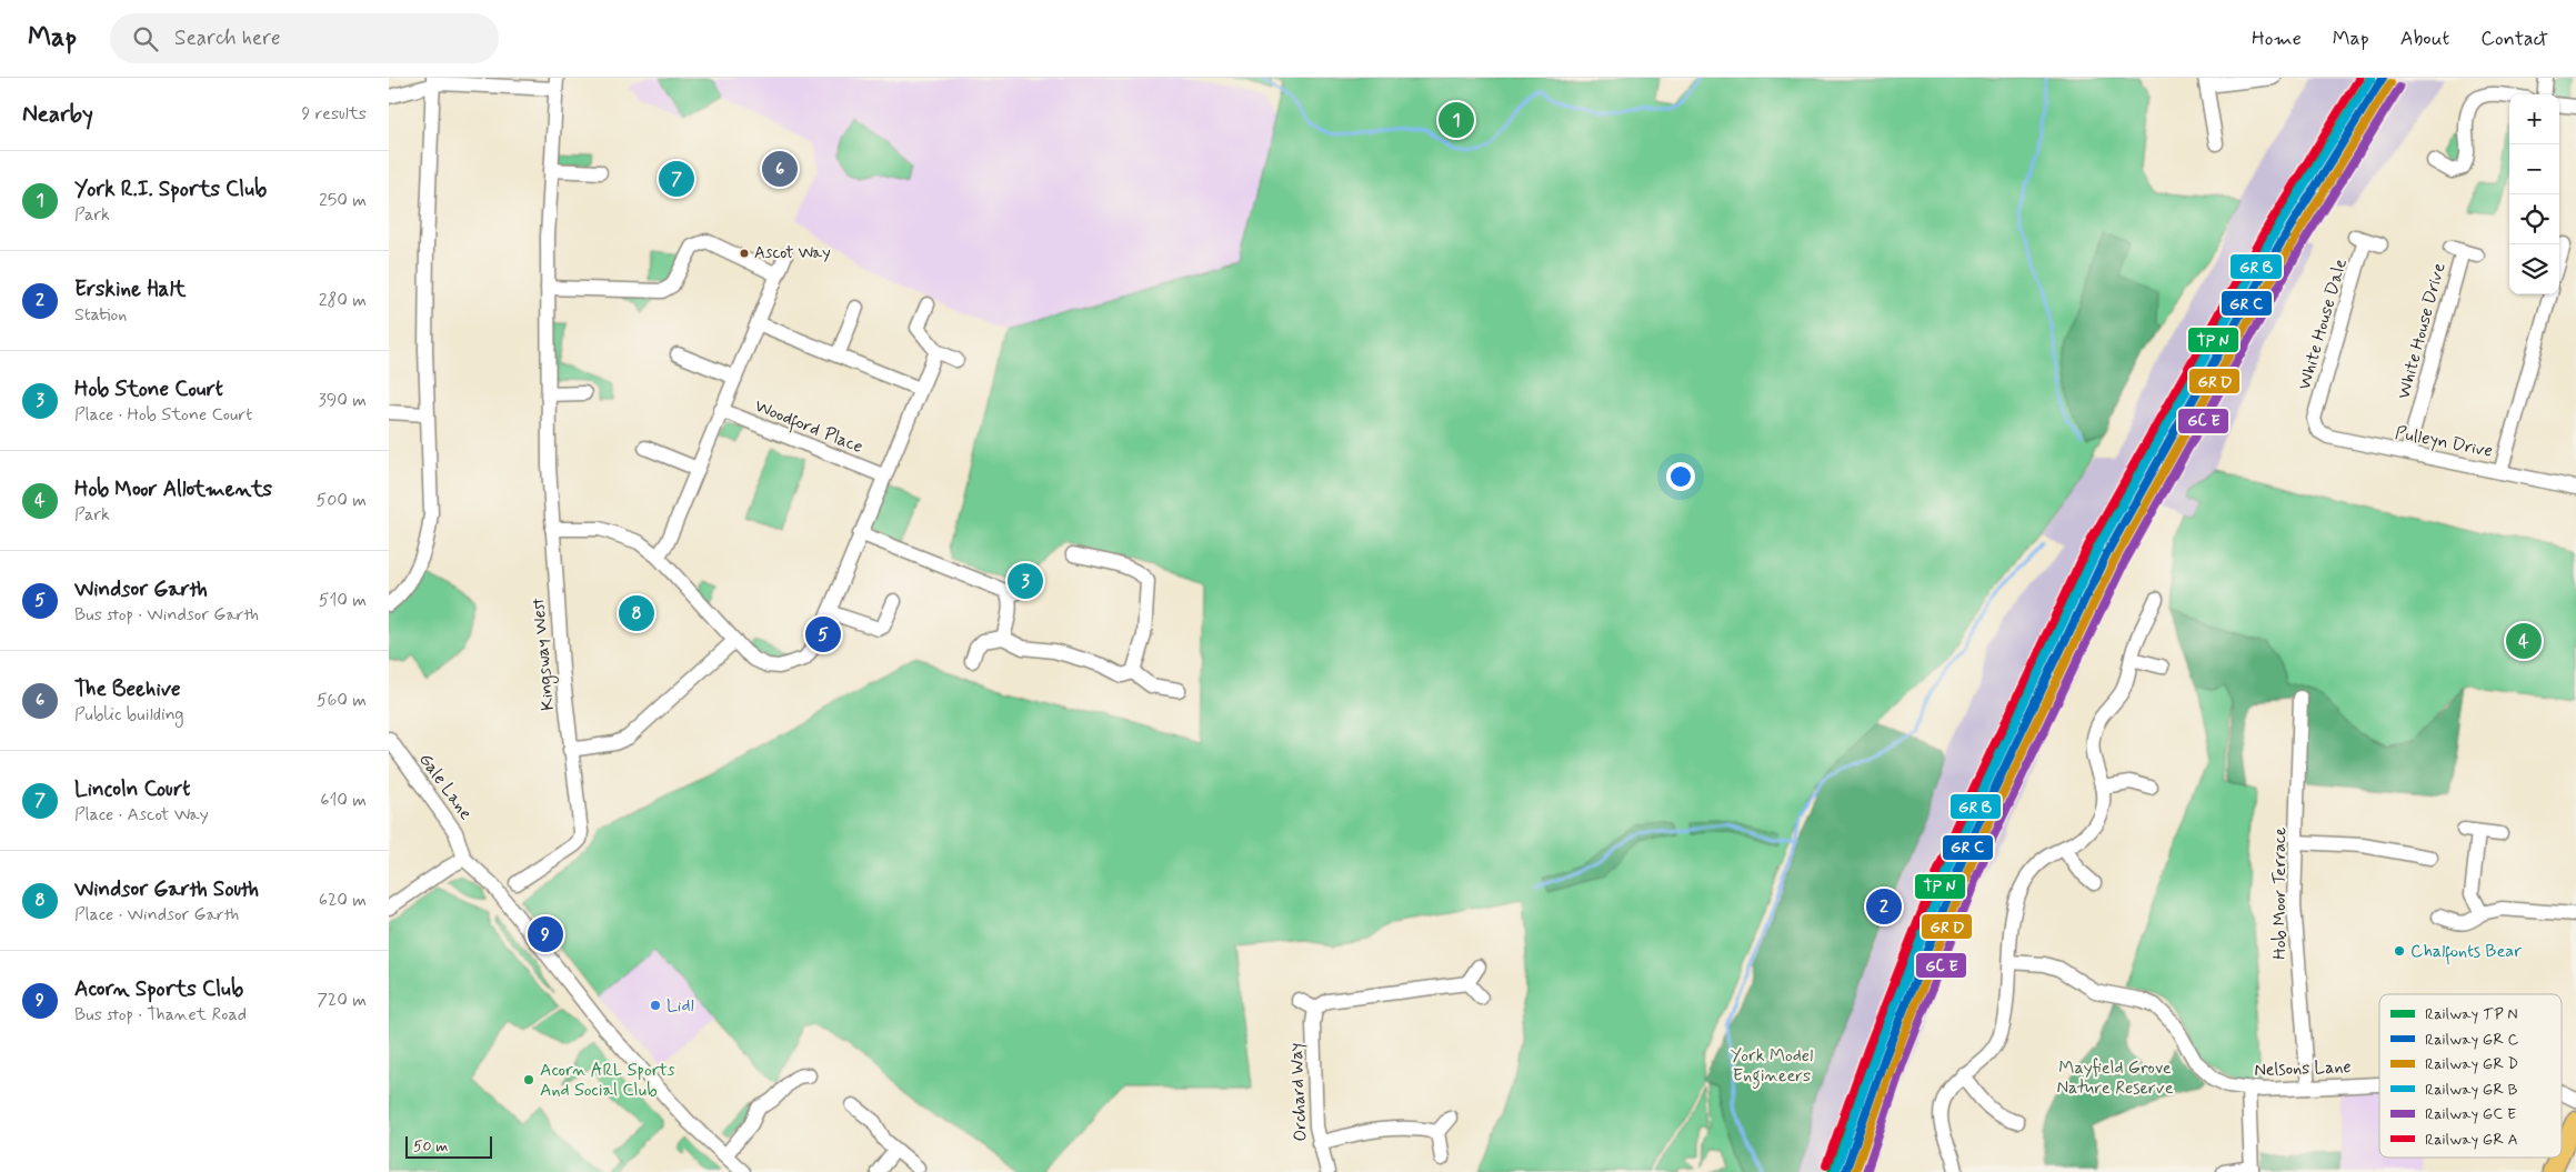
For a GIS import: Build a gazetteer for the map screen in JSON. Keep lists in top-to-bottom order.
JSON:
{
  "streets": {
    "street": [
      "White House Dale",
      "White House Drive",
      "Woodford Place",
      "Pulleyn Drive",
      "Kingsway West",
      "Gale Lane",
      "Hob Moor Terrace",
      "Nelsons Lane",
      "Orchard Way"
    ]
  },
  "crossings": [
    ["White House Dale", "Pulleyn Drive"],
    ["White House Drive", "Pulleyn Drive"],
    ["Hob Moor Terrace", "Nelsons Lane"]
  ],
  "parks": ["York Model Engineers", "Mayfield Grove Nature Reserve"],
  "places": [
    "Ascot Way",
    "Chalfonts Bear",
    "Lidl",
    "Acorn ARL Sports And Social Club"
  ],
  "legend": [
    "Railway TP N",
    "Railway GR C",
    "Railway GR D",
    "Railway GR B",
    "Railway GC E",
    "Railway GR A"
  ],
  "scale_bar": "50 m",
  "page": {
    "header": "Map",
    "search": "Search here",
    "nav": [
      "Home",
      "Map",
      "About",
      "Contact"
    ],
    "heading": ["Nearby", "9 results"],
    "map_buttons": ["+", "−"],
    "pins": [
      "1",
      "6",
      "7",
      "3",
      "8",
      "5",
      "4",
      "2",
      "9"
    ],
    "list": [
      {
        "mark": "1",
        "name": "York R.I. Sports Club",
        "note": "Park",
        "value": "250 m"
      },
      {
        "mark": "2",
        "name": "Erskine Halt",
        "note": "Station",
        "value": "280 m"
      },
      {
        "mark": "3",
        "name": "Hob Stone Court",
        "note": "Place · Hob Stone Court",
        "value": "390 m"
      },
      {
        "mark": "4",
        "name": "Hob Moor Allotments",
        "note": "Park",
        "value": "500 m"
      },
      {
        "mark": "5",
        "name": "Windsor Garth",
        "note": "Bus stop · Windsor Garth",
        "value": "510 m"
      },
      {
        "mark": "6",
        "name": "The Beehive",
        "note": "Public building",
        "value": "560 m"
      },
      {
        "mark": "7",
        "name": "Lincoln Court",
        "note": "Place · Ascot Way",
        "value": "610 m"
      },
      {
        "mark": "8",
        "name": "Windsor Garth South",
        "note": "Place · Windsor Garth",
        "value": "620 m"
      },
      {
        "mark": "9",
        "name": "Acorn Sports Club",
        "note": "Bus stop · Thanet Road",
        "value": "720 m"
      }
    ],
    "scale": "50 m"
  }
}
